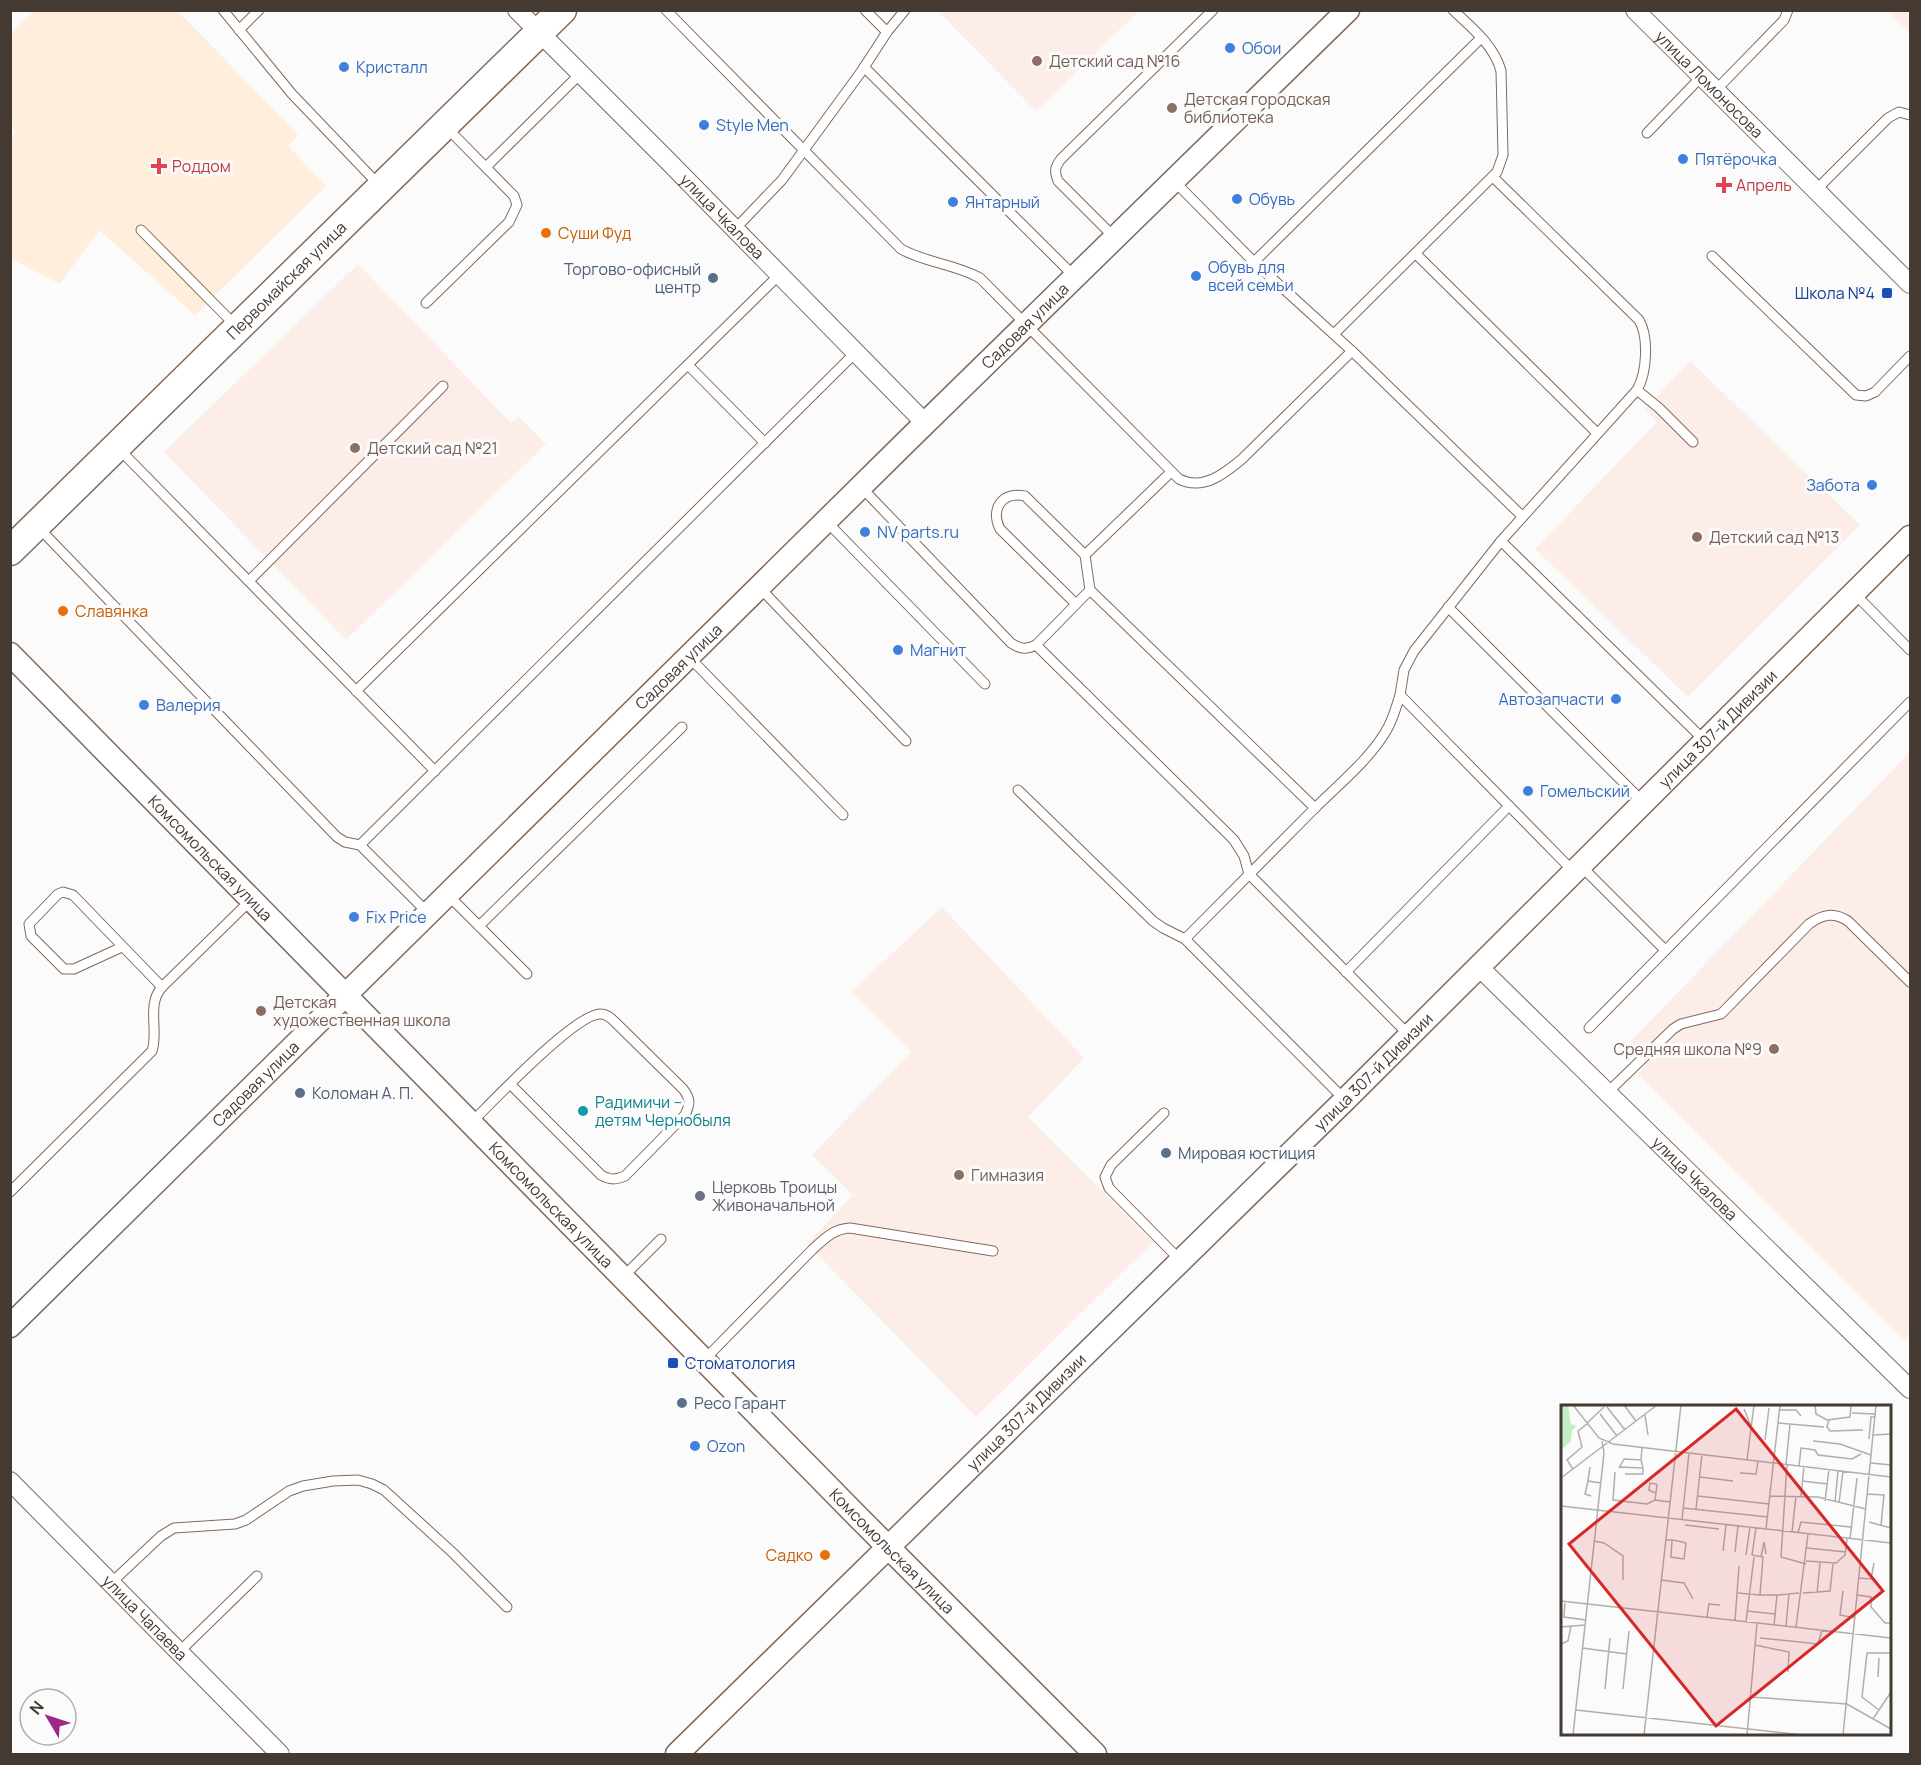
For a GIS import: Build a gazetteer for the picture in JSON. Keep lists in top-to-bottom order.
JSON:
{
  "streets": {
    "main road": ["Первомайская улица"],
    "street": [
      "улица Ломоносова",
      "улица Чкалова",
      "Садовая улица",
      "улица 307-й Дивизии",
      "Комсомольская улица",
      "улица Чапаева"
    ]
  },
  "crossings": [
    ["улица Чкалова", "Первомайская улица"],
    ["улица Чкалова", "Садовая улица"],
    ["улица Чкалова", "улица 307-й Дивизии"],
    ["Садовая улица", "Комсомольская улица"],
    ["улица 307-й Дивизии", "Комсомольская улица"]
  ],
  "places": {
    "other": [
      "Обои",
      "Детский сад №16",
      "Кристалл",
      "Детская городская библиотека",
      "Style Men",
      "Пятёрочка",
      "Обувь",
      "Янтарный",
      "Суши Фуд",
      "Обувь для всей семьи",
      "Торгово-офисный центр",
      "Детский сад №21",
      "Забота",
      "NV parts.ru",
      "Детский сад №13",
      "Славянка",
      "Магнит",
      "Автозапчасти",
      "Валерия",
      "Гомельский",
      "Fix Price",
      "Детская художественная школа",
      "Средняя школа №9",
      "Коломан А. П.",
      "Радимичи – детям Чернобыля",
      "Мировая юстиция",
      "Гимназия",
      "Церковь Троицы Живоначальной",
      "Ресо Гарант",
      "Ozon",
      "Садко"
    ],
    "health": ["Роддом", "Апрель"],
    "transit": ["Школа №4", "Стоматология"]
  },
  "north": "top left"
}
